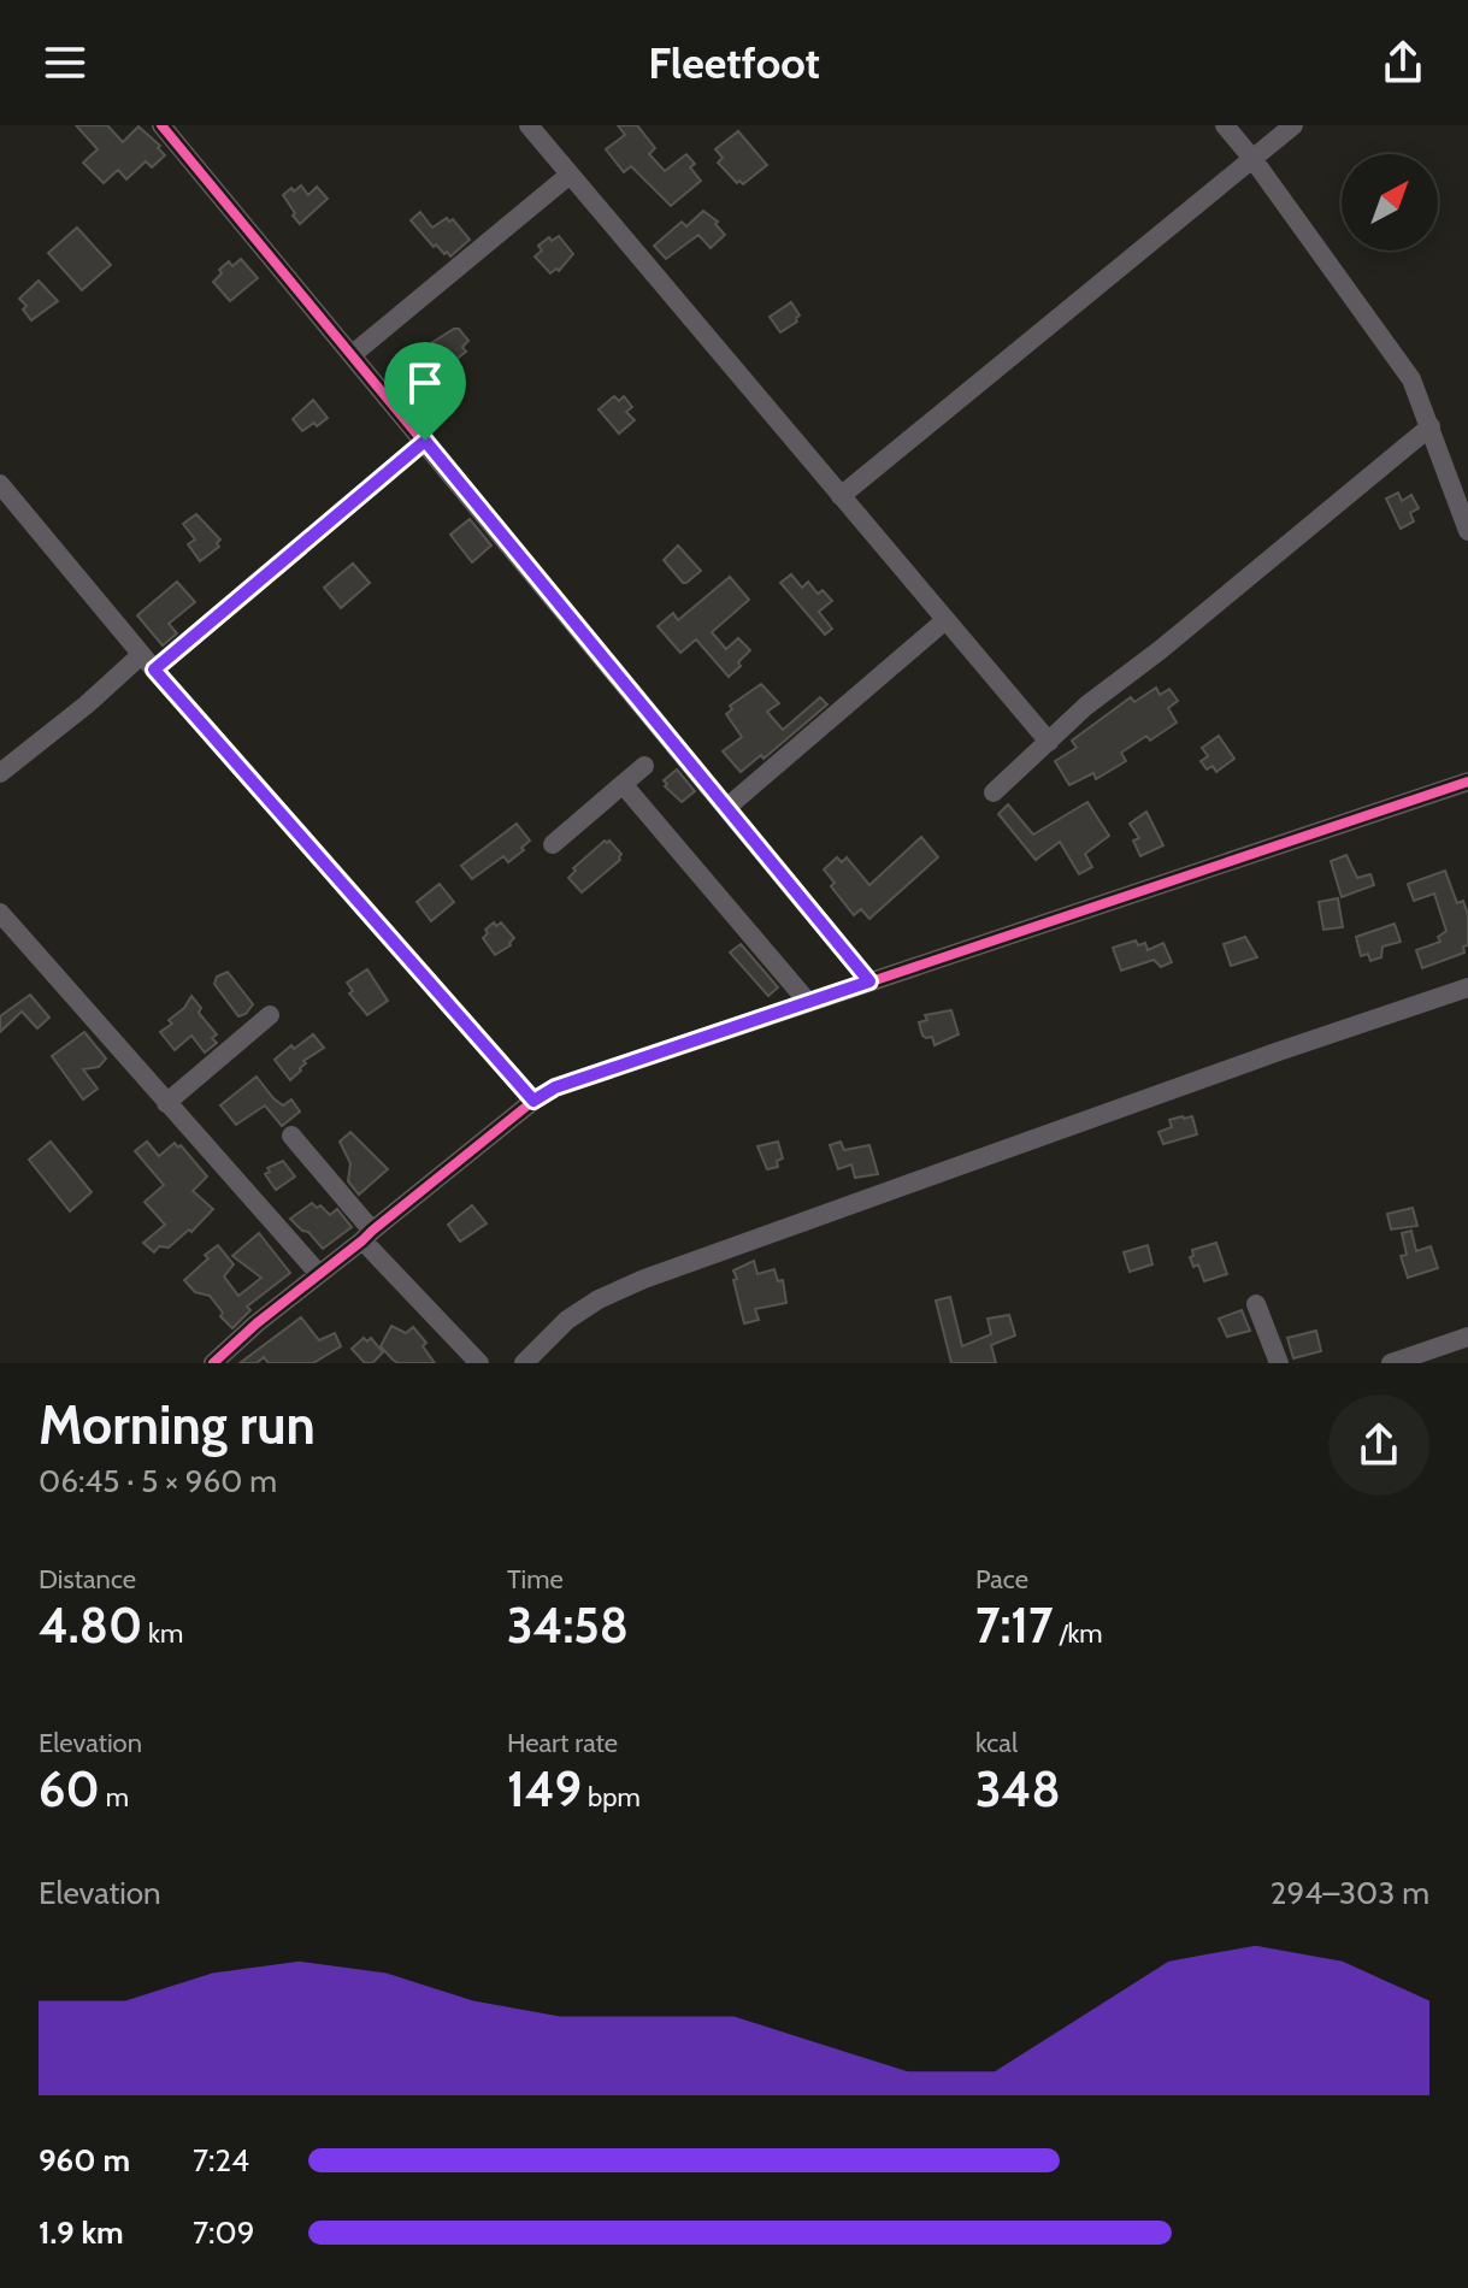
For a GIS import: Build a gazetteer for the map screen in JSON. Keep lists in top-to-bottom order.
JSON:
{
  "north": "top right",
  "page": {
    "header": "Fleetfoot",
    "heading": ["Morning run", "06:45 · 5 × 960 m"],
    "stats": [
      ["Distance", "4.80 km"],
      ["Time", "34:58"],
      ["Pace", "7:17 /km"],
      ["Elevation", "60 m"],
      ["Heart rate", "149 bpm"],
      ["kcal", "348"]
    ],
    "chart": ["Elevation", "294–303 m"],
    "list": [
      {
        "name": "960 m",
        "note": "7:24"
      },
      {
        "name": "1.9 km",
        "note": "7:09"
      }
    ]
  }
}
